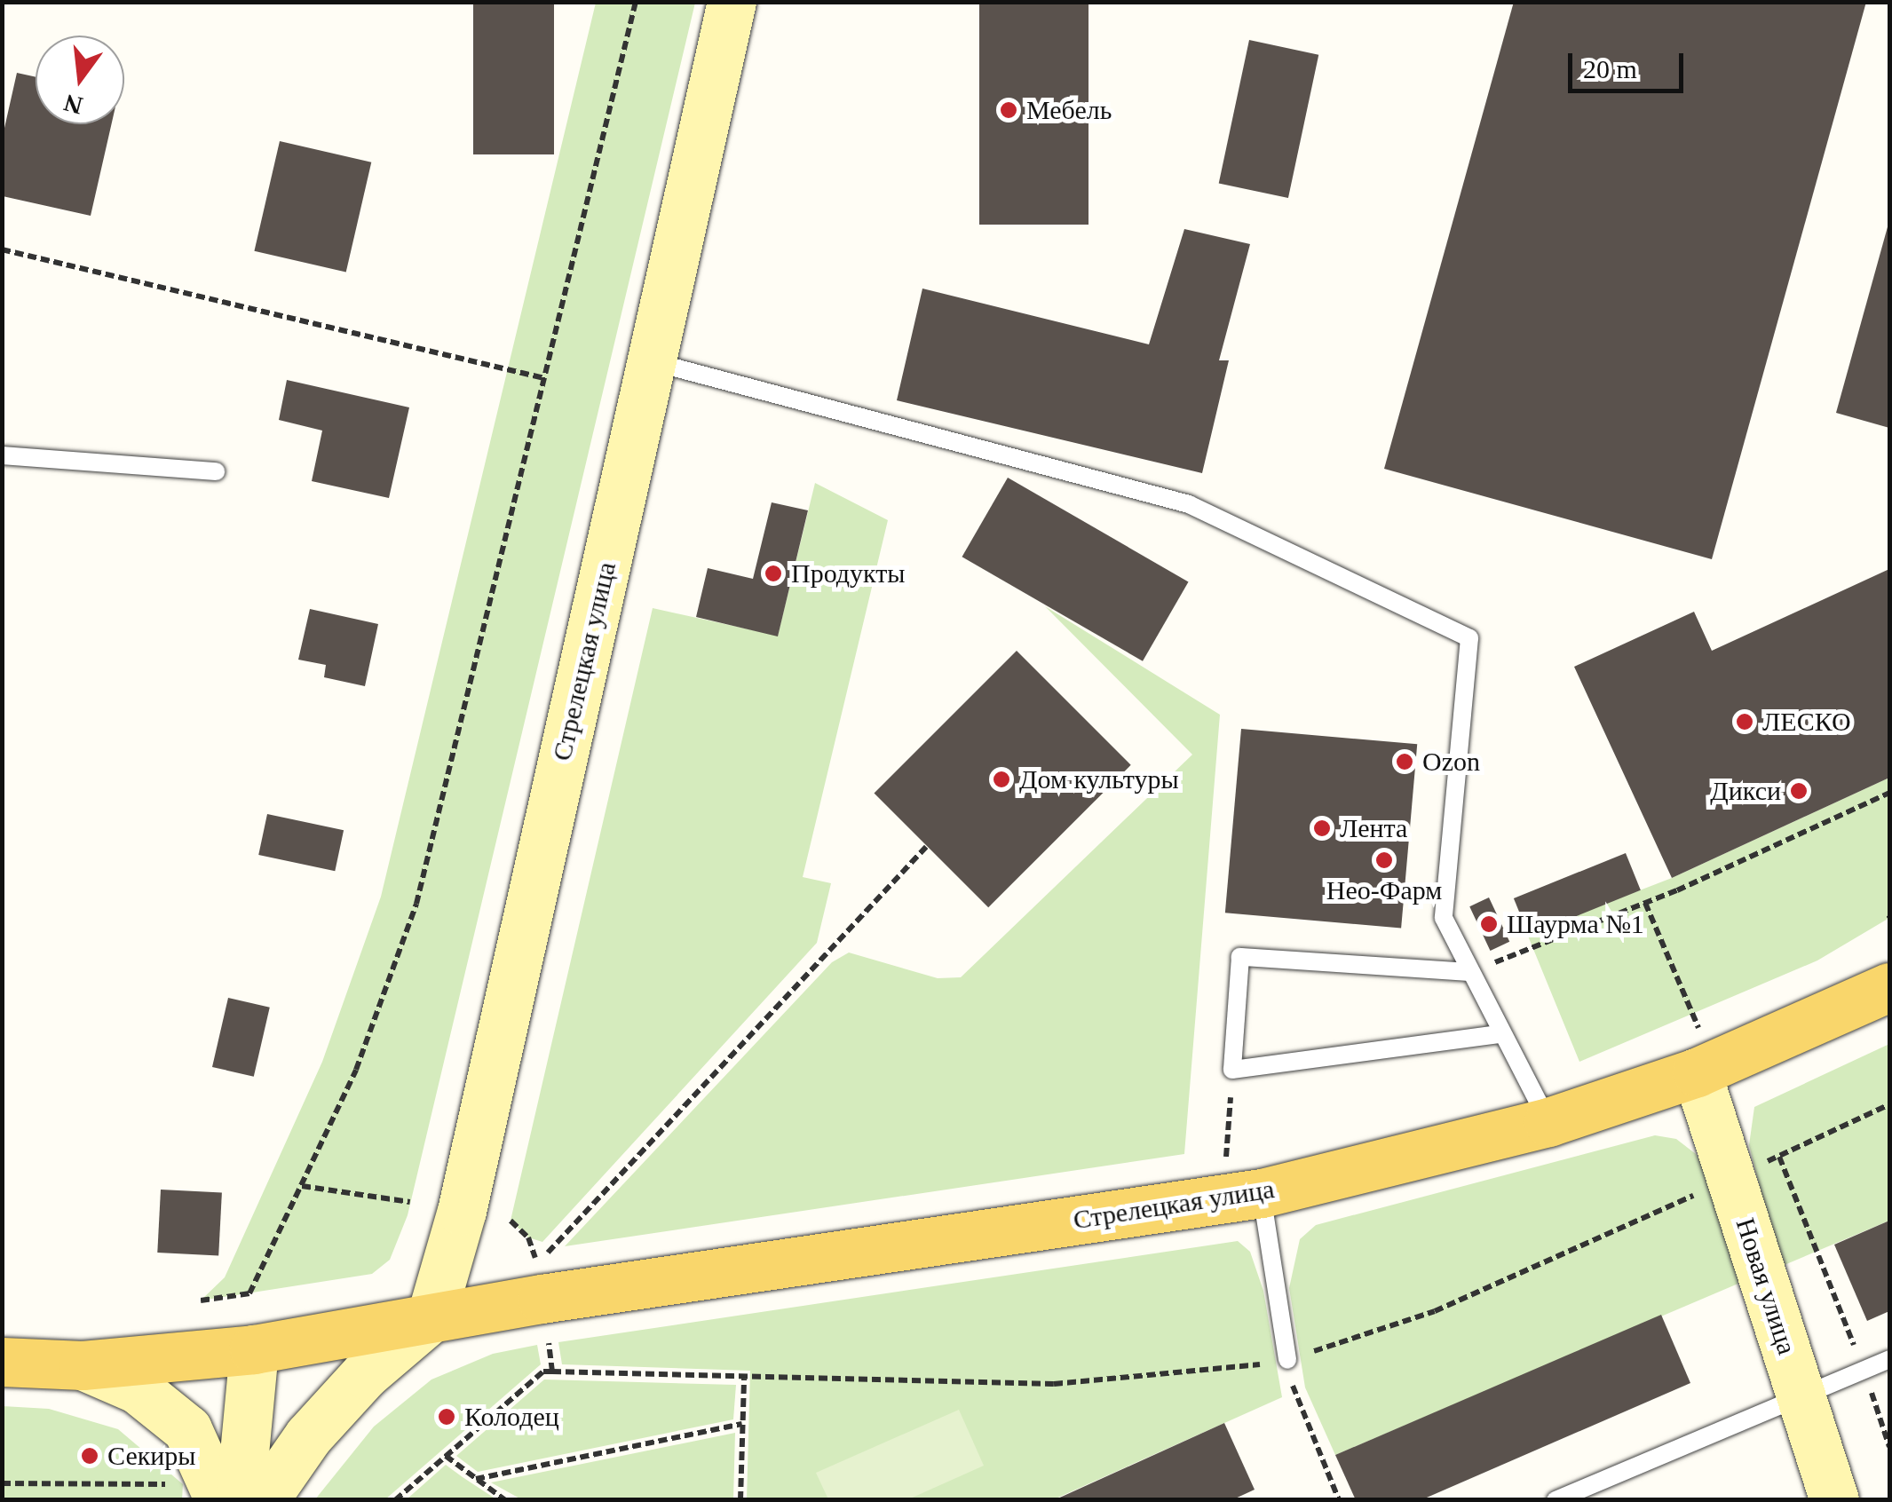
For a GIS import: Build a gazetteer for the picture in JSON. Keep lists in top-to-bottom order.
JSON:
{
  "streets": {
    "main road": ["Стрелецкая улица", "Новая улица"]
  },
  "crossings": [
    ["Стрелецкая улица", "Новая улица"]
  ],
  "places": [
    "Мебель",
    "Продукты",
    "ЛЕСКО",
    "Ozon",
    "Дом культуры",
    "Дикси",
    "Лента",
    "Нео-Фарм",
    "Шаурма №1",
    "Колодец",
    "Секиры"
  ],
  "scale_bar": "20 m",
  "north": "bottom"
}
